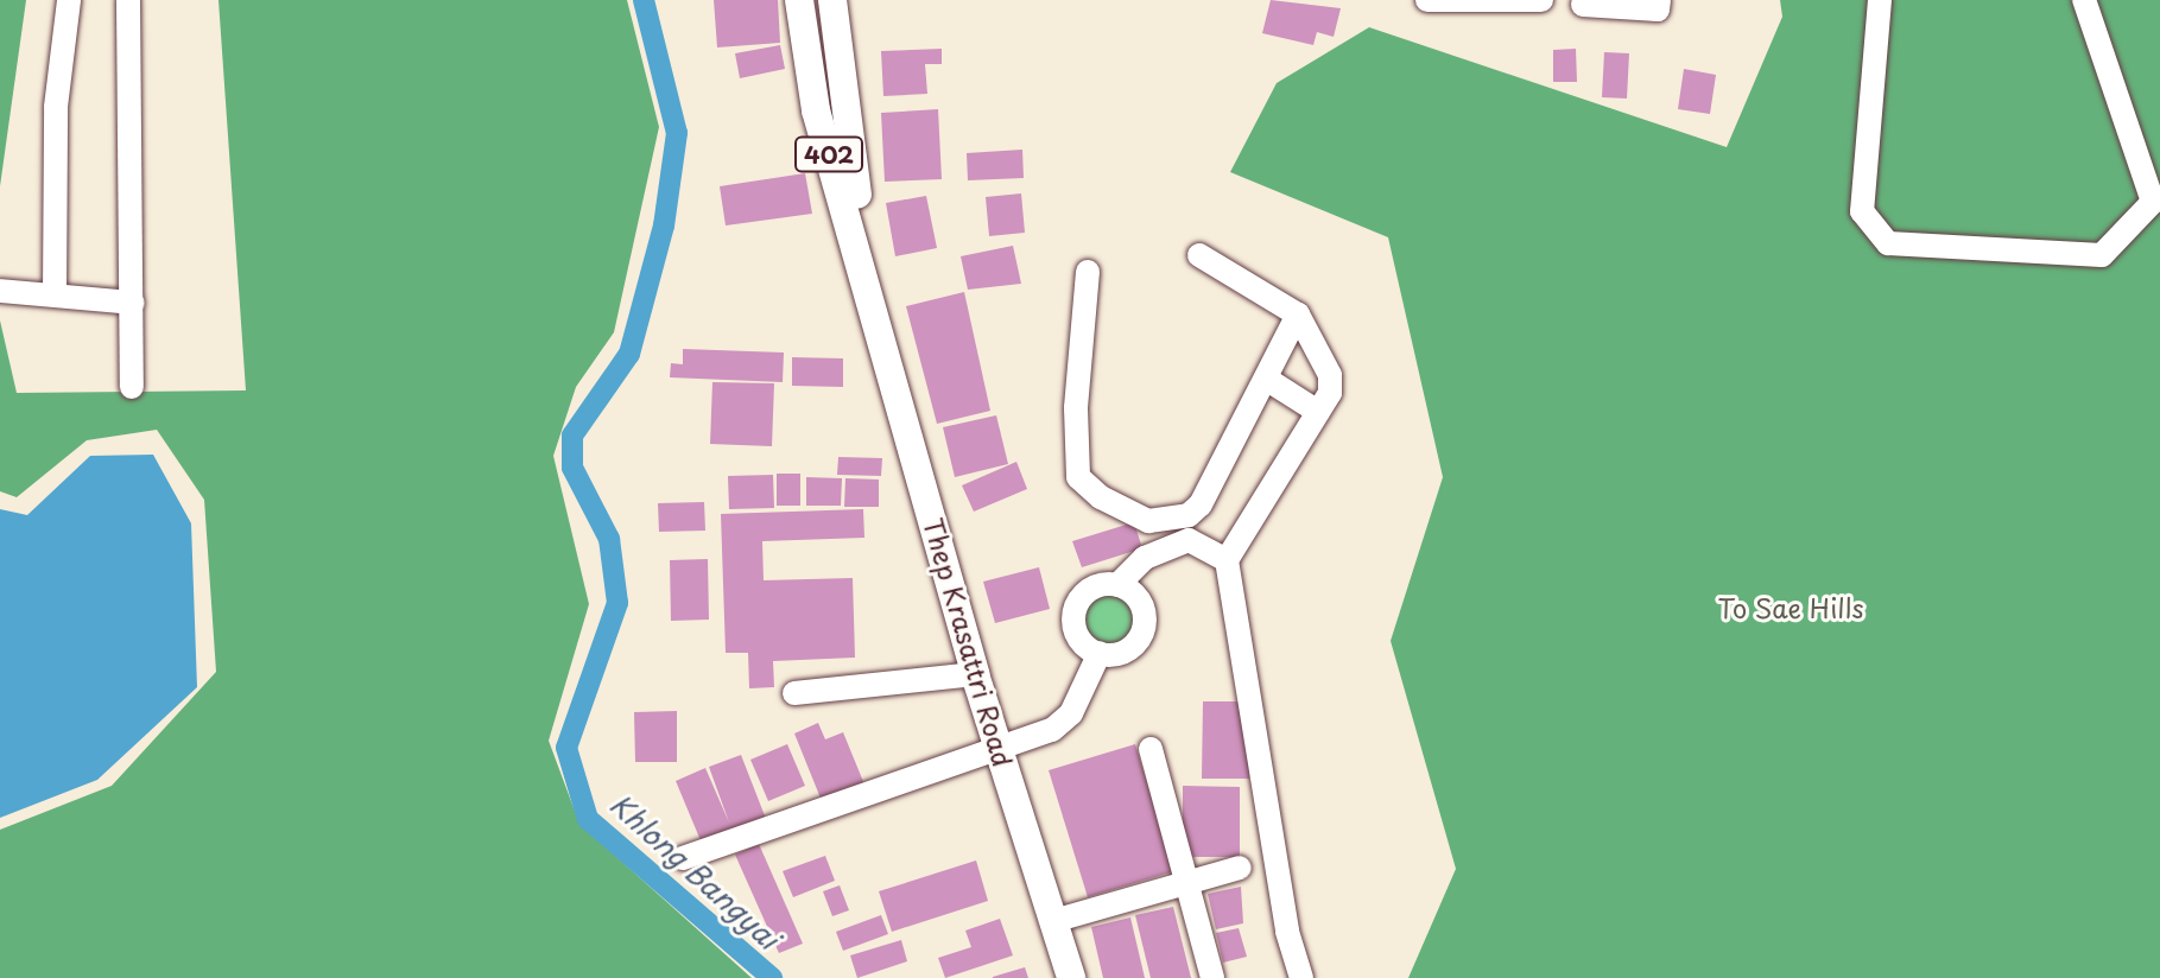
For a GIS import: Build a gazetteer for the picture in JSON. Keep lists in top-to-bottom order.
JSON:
{
  "streets": {
    "main road": ["402", "Thep Krasattri Road"]
  },
  "water": ["Khlong Bangyai"],
  "parks": ["To Sae Hills"]
}
